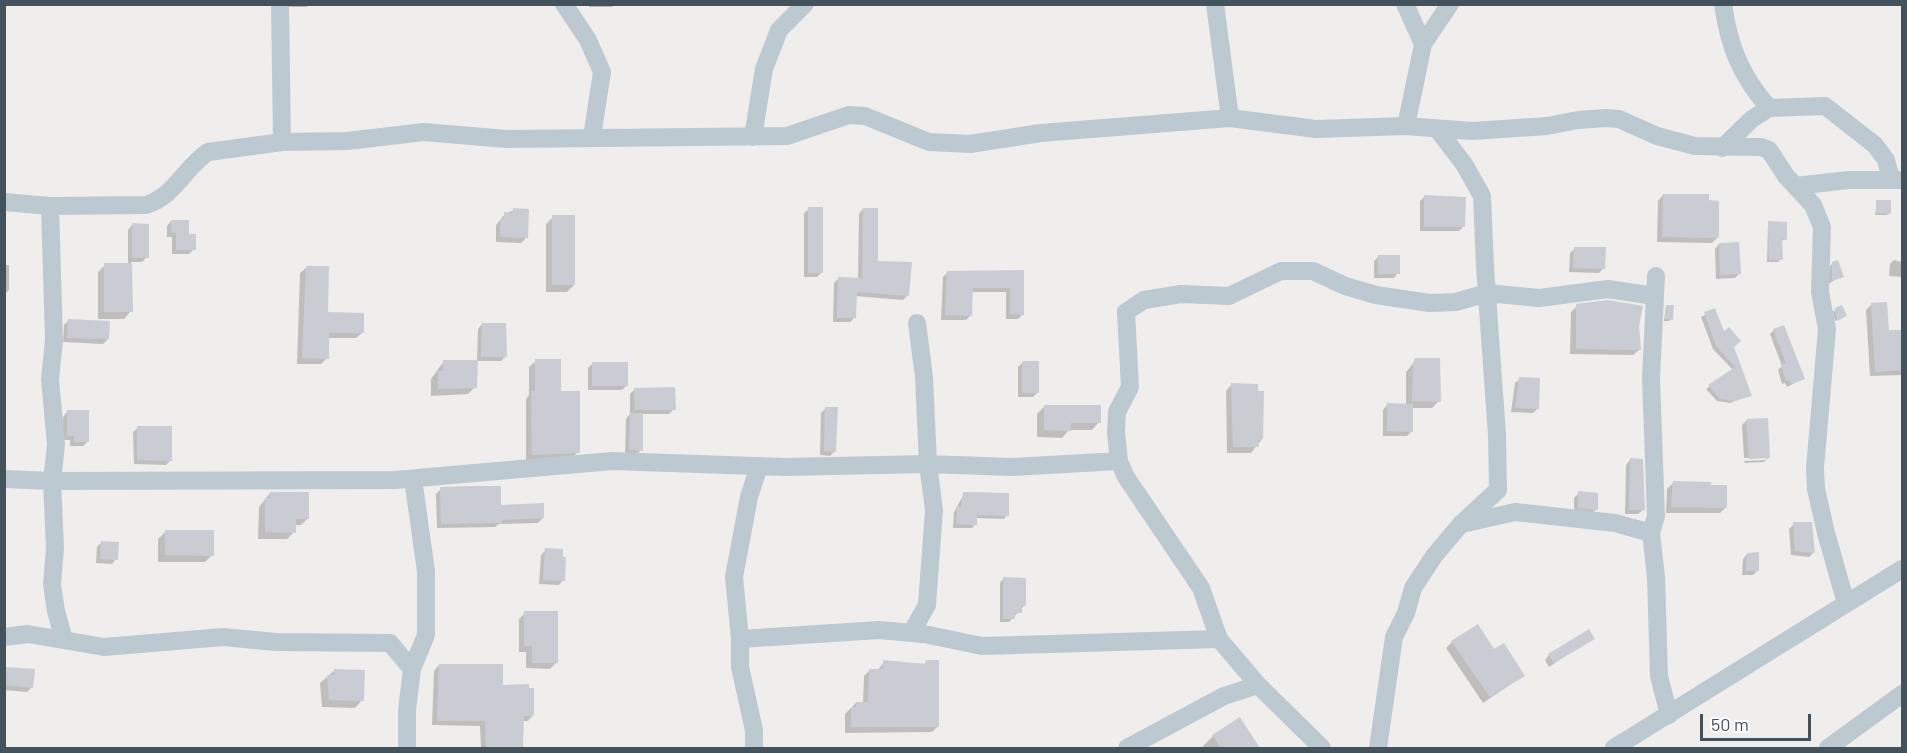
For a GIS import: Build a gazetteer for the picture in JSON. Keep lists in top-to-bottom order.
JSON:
{
  "scale_bar": "50 m"
}
